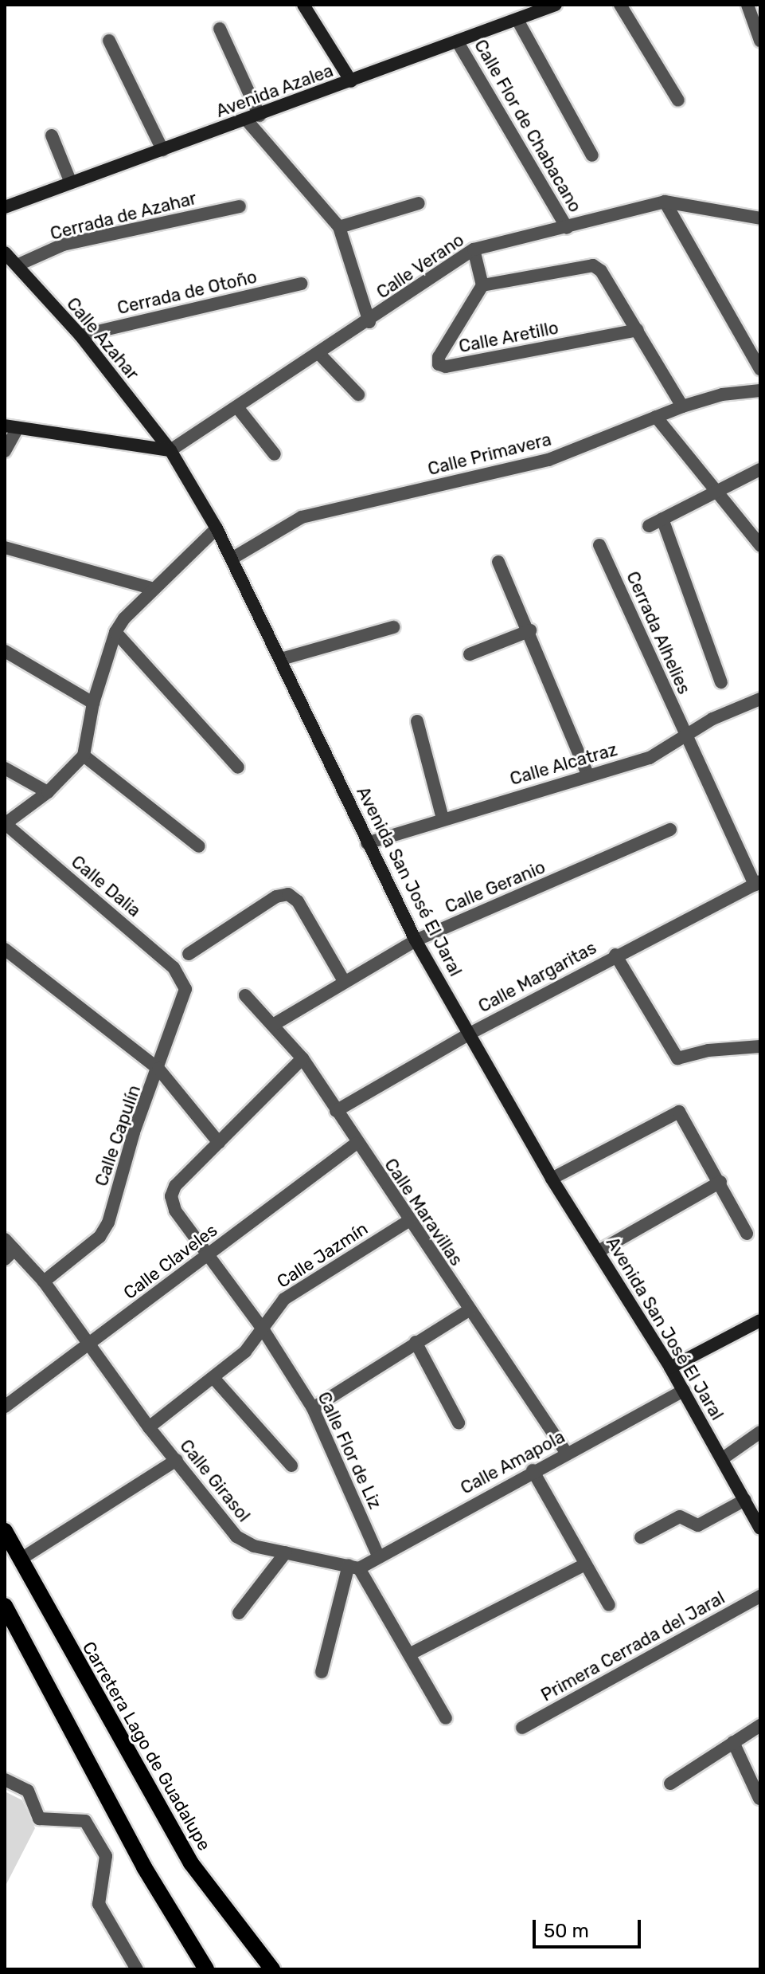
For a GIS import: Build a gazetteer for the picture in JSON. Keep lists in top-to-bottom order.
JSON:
{
  "streets": {
    "main road": ["Carretera Lago de Guadalupe"],
    "street": [
      "Avenida Azalea",
      "Calle Flor de Chabacano",
      "Cerrada de Azahar",
      "Calle Verano",
      "Cerrada de Otoño",
      "Calle Aretillo",
      "Calle Azahar",
      "Calle Primavera",
      "Cerrada Alhelies",
      "Calle Alcatraz",
      "Avenida San José El Jaral",
      "Calle Dalia",
      "Calle Geranio",
      "Calle Margaritas",
      "Calle Capulín",
      "Calle Maravillas",
      "Calle Jazmín",
      "Calle Claveles",
      "Calle Flor de Liz",
      "Calle Amapola",
      "Calle Girasol",
      "Primera Cerrada del Jaral"
    ]
  },
  "crossings": [
    ["Avenida Azalea", "Calle Flor de Chabacano"],
    ["Calle Flor de Chabacano", "Calle Verano"],
    ["Cerrada de Azahar", "Calle Azahar"],
    ["Calle Verano", "Calle Azahar"],
    ["Calle Verano", "Avenida San José El Jaral"],
    ["Cerrada de Otoño", "Calle Azahar"],
    ["Calle Azahar", "Avenida San José El Jaral"],
    ["Calle Primavera", "Avenida San José El Jaral"],
    ["Cerrada Alhelies", "Calle Alcatraz"],
    ["Cerrada Alhelies", "Calle Margaritas"],
    ["Calle Alcatraz", "Avenida San José El Jaral"],
    ["Avenida San José El Jaral", "Calle Geranio"],
    ["Avenida San José El Jaral", "Calle Margaritas"],
    ["Avenida San José El Jaral", "Calle Amapola"],
    ["Calle Dalia", "Calle Capulín"],
    ["Calle Geranio", "Calle Maravillas"],
    ["Calle Margaritas", "Calle Maravillas"],
    ["Calle Capulín", "Calle Girasol"],
    ["Calle Maravillas", "Calle Jazmín"],
    ["Calle Maravillas", "Calle Claveles"],
    ["Calle Maravillas", "Calle Amapola"],
    ["Calle Jazmín", "Calle Flor de Liz"],
    ["Calle Jazmín", "Calle Girasol"],
    ["Calle Claveles", "Calle Flor de Liz"],
    ["Calle Claveles", "Calle Girasol"],
    ["Calle Flor de Liz", "Calle Amapola"],
    ["Calle Amapola", "Calle Girasol"]
  ],
  "scale_bar": "50 m"
}
